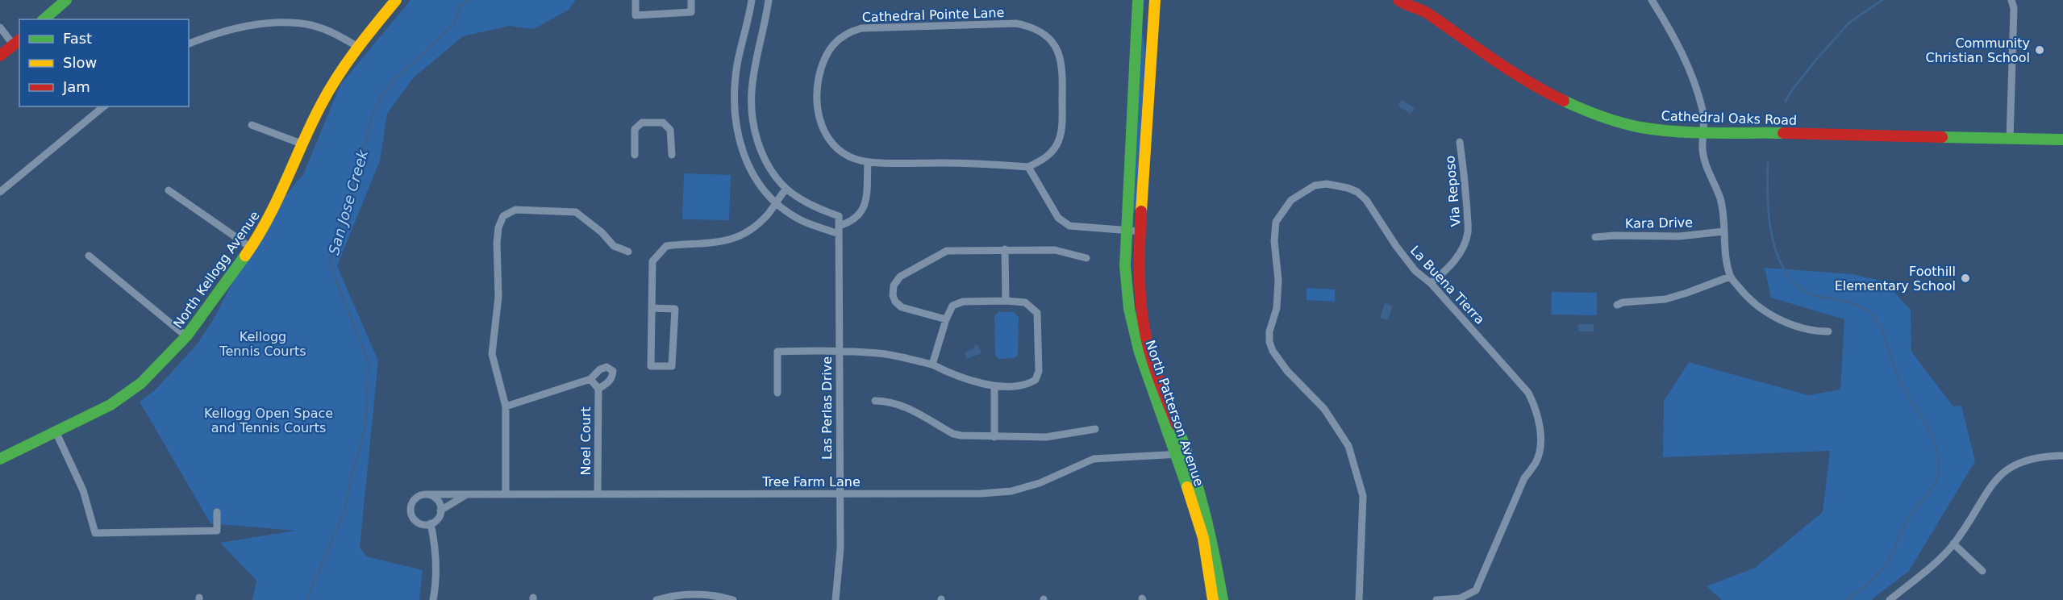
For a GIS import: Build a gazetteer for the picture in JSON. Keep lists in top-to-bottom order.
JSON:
{
  "streets": {
    "main road": ["Cathedral Oaks Road", "North Kellogg Avenue", "North Patterson Avenue"],
    "street": [
      "Cathedral Pointe Lane",
      "Via Reposo",
      "Kara Drive",
      "La Buena Tierra",
      "Las Perlas Drive",
      "Noel Court",
      "Tree Farm Lane"
    ]
  },
  "crossings": [
    ["Via Reposo", "La Buena Tierra"],
    ["Las Perlas Drive", "Tree Farm Lane"],
    ["North Patterson Avenue", "Tree Farm Lane"],
    ["Noel Court", "Tree Farm Lane"]
  ],
  "water": ["San Jose Creek"],
  "parks": ["Kellogg Tennis Courts", "Kellogg Open Space and Tennis Courts"],
  "places": ["Community Christian School", "Foothill Elementary School"],
  "legend": ["Fast", "Slow", "Jam"]
}
